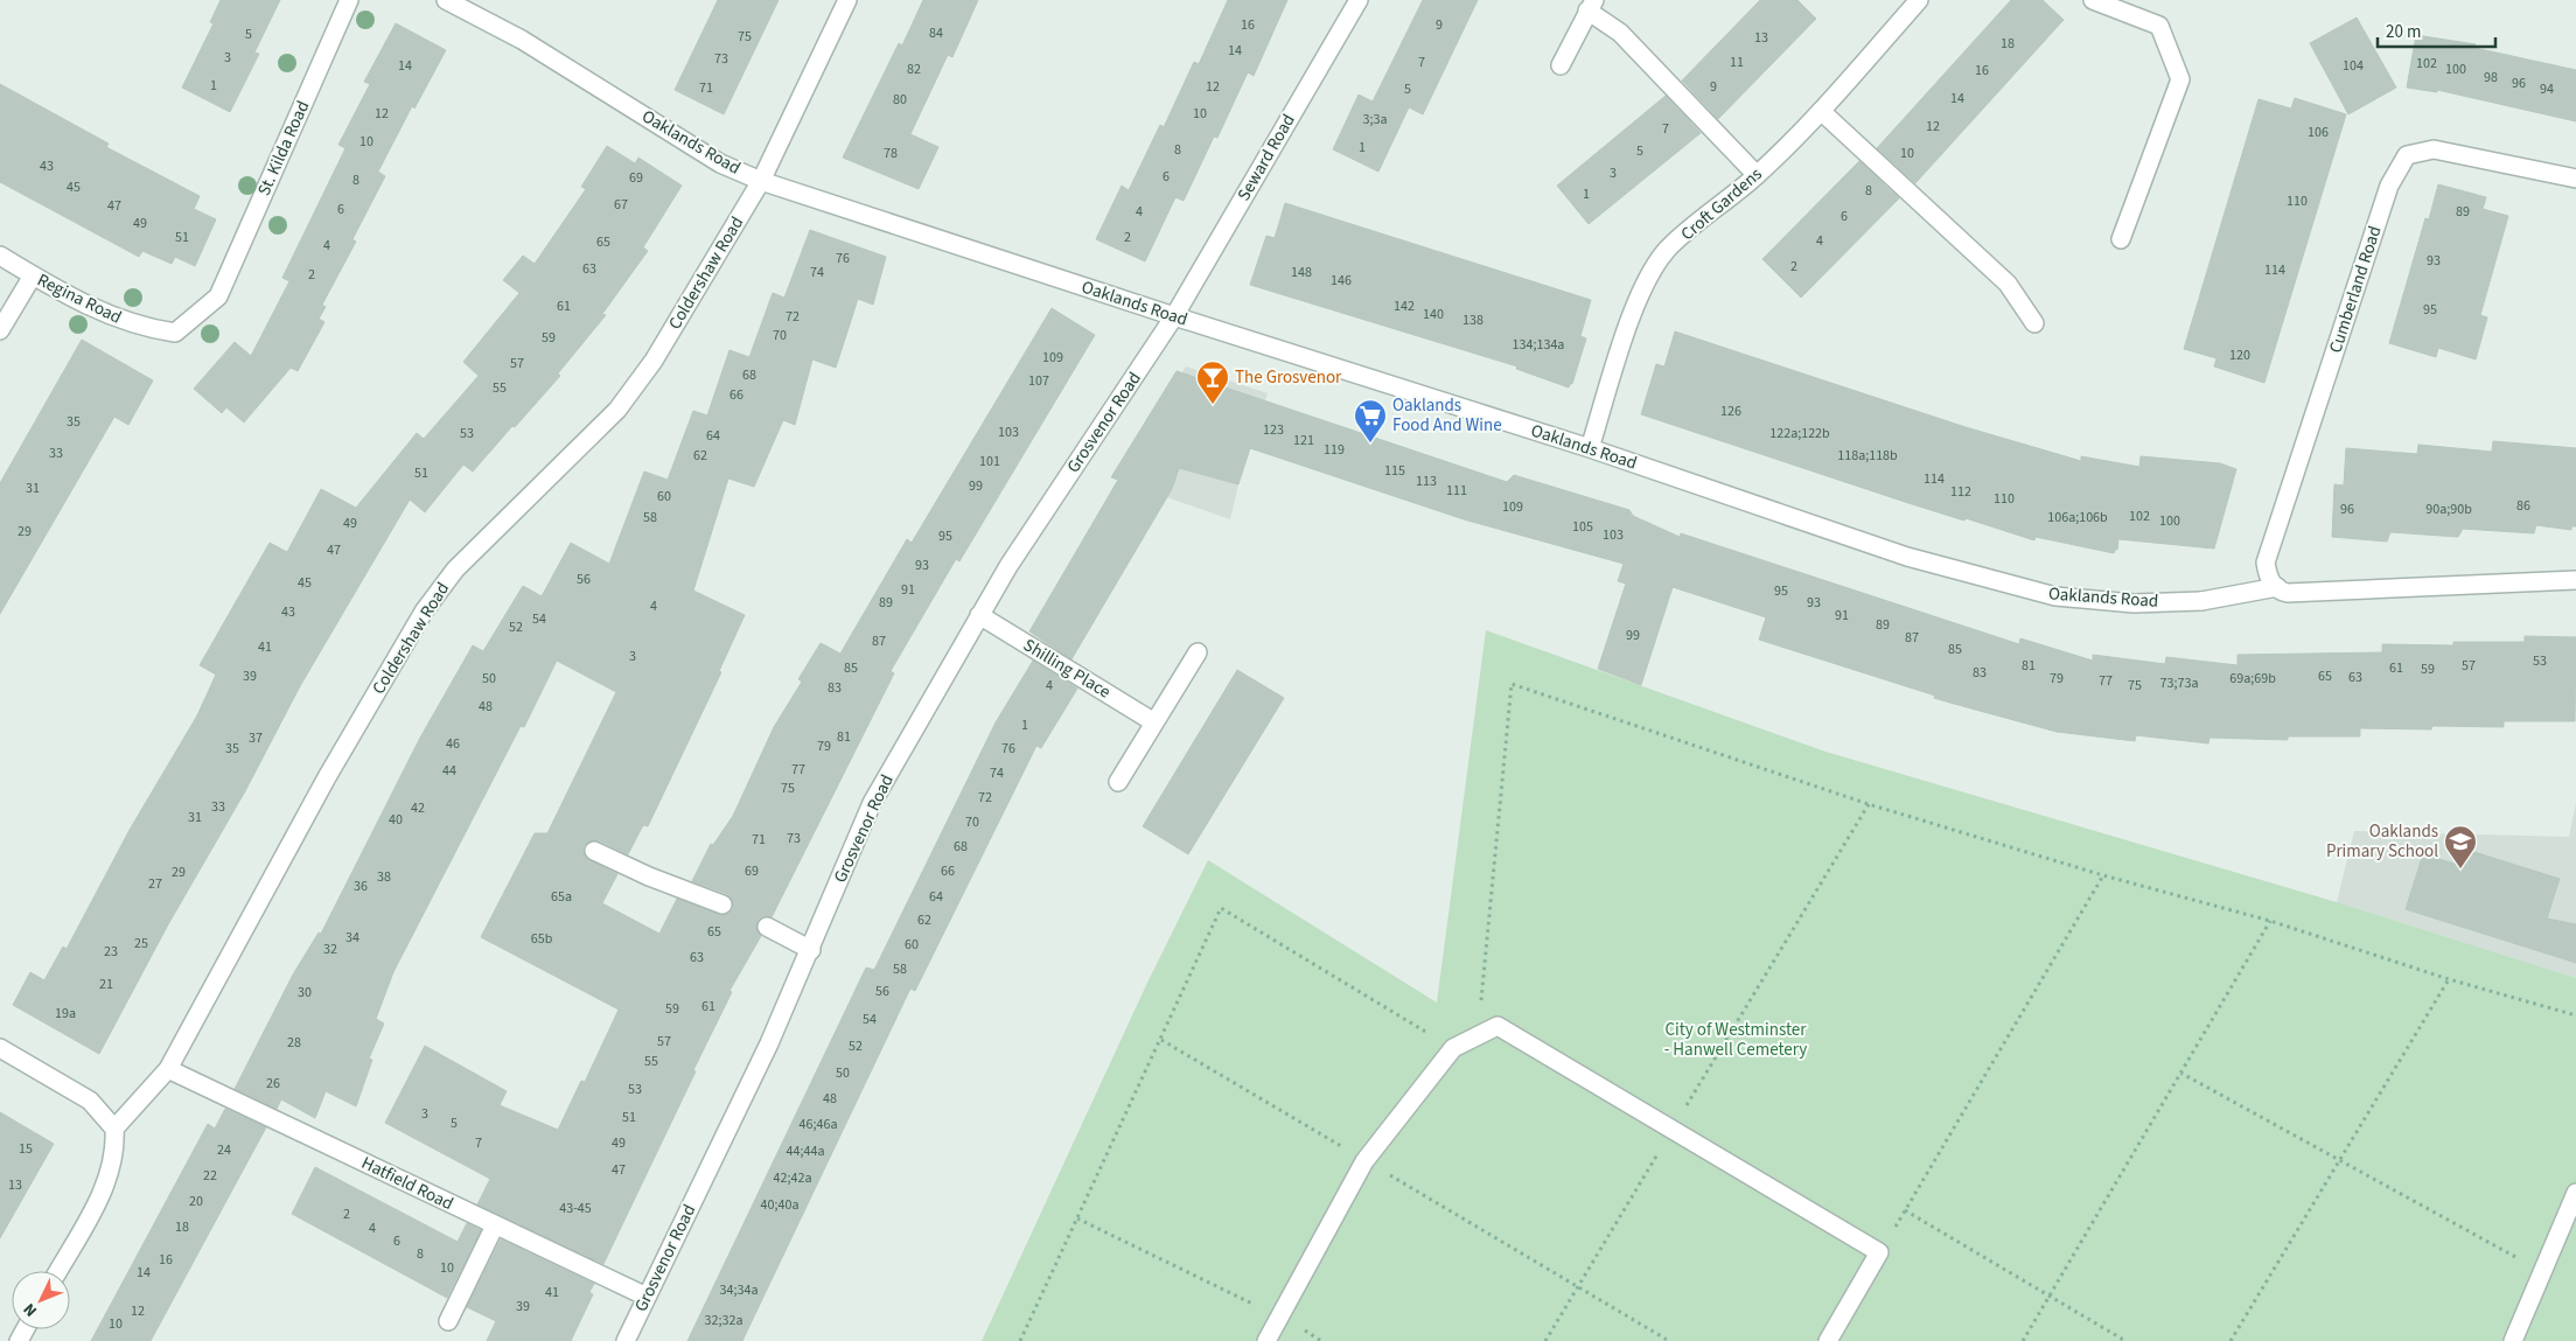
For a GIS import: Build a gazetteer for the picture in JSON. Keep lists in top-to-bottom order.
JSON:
{
  "streets": {
    "street": [
      "Oaklands Road",
      "St. Kilda Road",
      "Seward Road",
      "Croft Gardens",
      "Coldershaw Road",
      "Cumberland Road",
      "Regina Road",
      "Grosvenor Road",
      "Shilling Place",
      "Hatfield Road"
    ]
  },
  "crossings": [
    ["Oaklands Road", "Seward Road"],
    ["Oaklands Road", "Croft Gardens"],
    ["Oaklands Road", "Coldershaw Road"],
    ["Oaklands Road", "Cumberland Road"],
    ["Oaklands Road", "Grosvenor Road"],
    ["St. Kilda Road", "Regina Road"],
    ["Seward Road", "Grosvenor Road"],
    ["Coldershaw Road", "Hatfield Road"],
    ["Grosvenor Road", "Shilling Place"],
    ["Grosvenor Road", "Hatfield Road"]
  ],
  "parks": ["City of Westminster - Hanwell Cemetery"],
  "places": {
    "bar": ["The Grosvenor"],
    "supermarket": ["Oaklands Food And Wine"],
    "school or university": ["Oaklands Primary School"]
  },
  "house_numbers": [
    "16",
    "9",
    "84",
    "5",
    "75",
    "13",
    "18",
    "14",
    "3",
    "73",
    "7",
    "11",
    "102",
    "14",
    "104",
    "82",
    "100",
    "16",
    "98",
    "96",
    "1",
    "12",
    "9",
    "71",
    "5",
    "94",
    "14",
    "80",
    "12",
    "10",
    "3;3a",
    "12",
    "7",
    "106",
    "10",
    "1",
    "8",
    "5",
    "78",
    "10",
    "43",
    "3",
    "6",
    "69",
    "8",
    "45",
    "8",
    "1",
    "110",
    "67",
    "47",
    "6",
    "4",
    "89",
    "6",
    "49",
    "51",
    "2",
    "4",
    "65",
    "4",
    "76",
    "93",
    "2",
    "63",
    "114",
    "74",
    "148",
    "2",
    "146",
    "61",
    "142",
    "95",
    "140",
    "72",
    "138",
    "70",
    "59",
    "134;134a",
    "120",
    "109",
    "57",
    "68",
    "107",
    "55",
    "66",
    "126",
    "35",
    "123",
    "103",
    "53",
    "122a;122b",
    "64",
    "121",
    "119",
    "33",
    "62",
    "118a;118b",
    "101",
    "115",
    "51",
    "114",
    "113",
    "99",
    "31",
    "111",
    "112",
    "60",
    "110",
    "86",
    "109",
    "96",
    "90a;90b",
    "102",
    "58",
    "106a;106b",
    "100",
    "49",
    "105",
    "29",
    "103",
    "95",
    "47",
    "93",
    "56",
    "45",
    "91",
    "95",
    "89",
    "93",
    "4",
    "43",
    "91",
    "54",
    "89",
    "52",
    "99",
    "87",
    "87",
    "41",
    "85",
    "3",
    "53",
    "81",
    "57",
    "85",
    "61",
    "59",
    "83",
    "39",
    "65",
    "63",
    "50",
    "79",
    "69a;69b",
    "77",
    "73;73a",
    "4",
    "75",
    "83",
    "48",
    "1",
    "81",
    "37",
    "46",
    "79",
    "35",
    "76",
    "77",
    "44",
    "74",
    "75",
    "72",
    "33",
    "42",
    "31",
    "40",
    "70",
    "73",
    "71",
    "68",
    "69",
    "66",
    "29",
    "38",
    "27",
    "36",
    "65a",
    "64",
    "62",
    "65",
    "34",
    "65b",
    "25",
    "60",
    "32",
    "23",
    "63",
    "58",
    "21",
    "56",
    "30",
    "61",
    "59",
    "19a",
    "54",
    "57",
    "28",
    "52",
    "55",
    "50",
    "26",
    "53",
    "48",
    "3",
    "51",
    "5",
    "46;46a",
    "7",
    "49",
    "15",
    "24",
    "44;44a",
    "47",
    "22",
    "42;42a",
    "13",
    "20",
    "40;40a",
    "43-45",
    "2",
    "18",
    "4",
    "6",
    "8",
    "16",
    "10",
    "14",
    "34;34a",
    "41",
    "39",
    "12",
    "32;32a",
    "10"
  ],
  "scale_bar": "20 m",
  "north": "bottom left"
}
